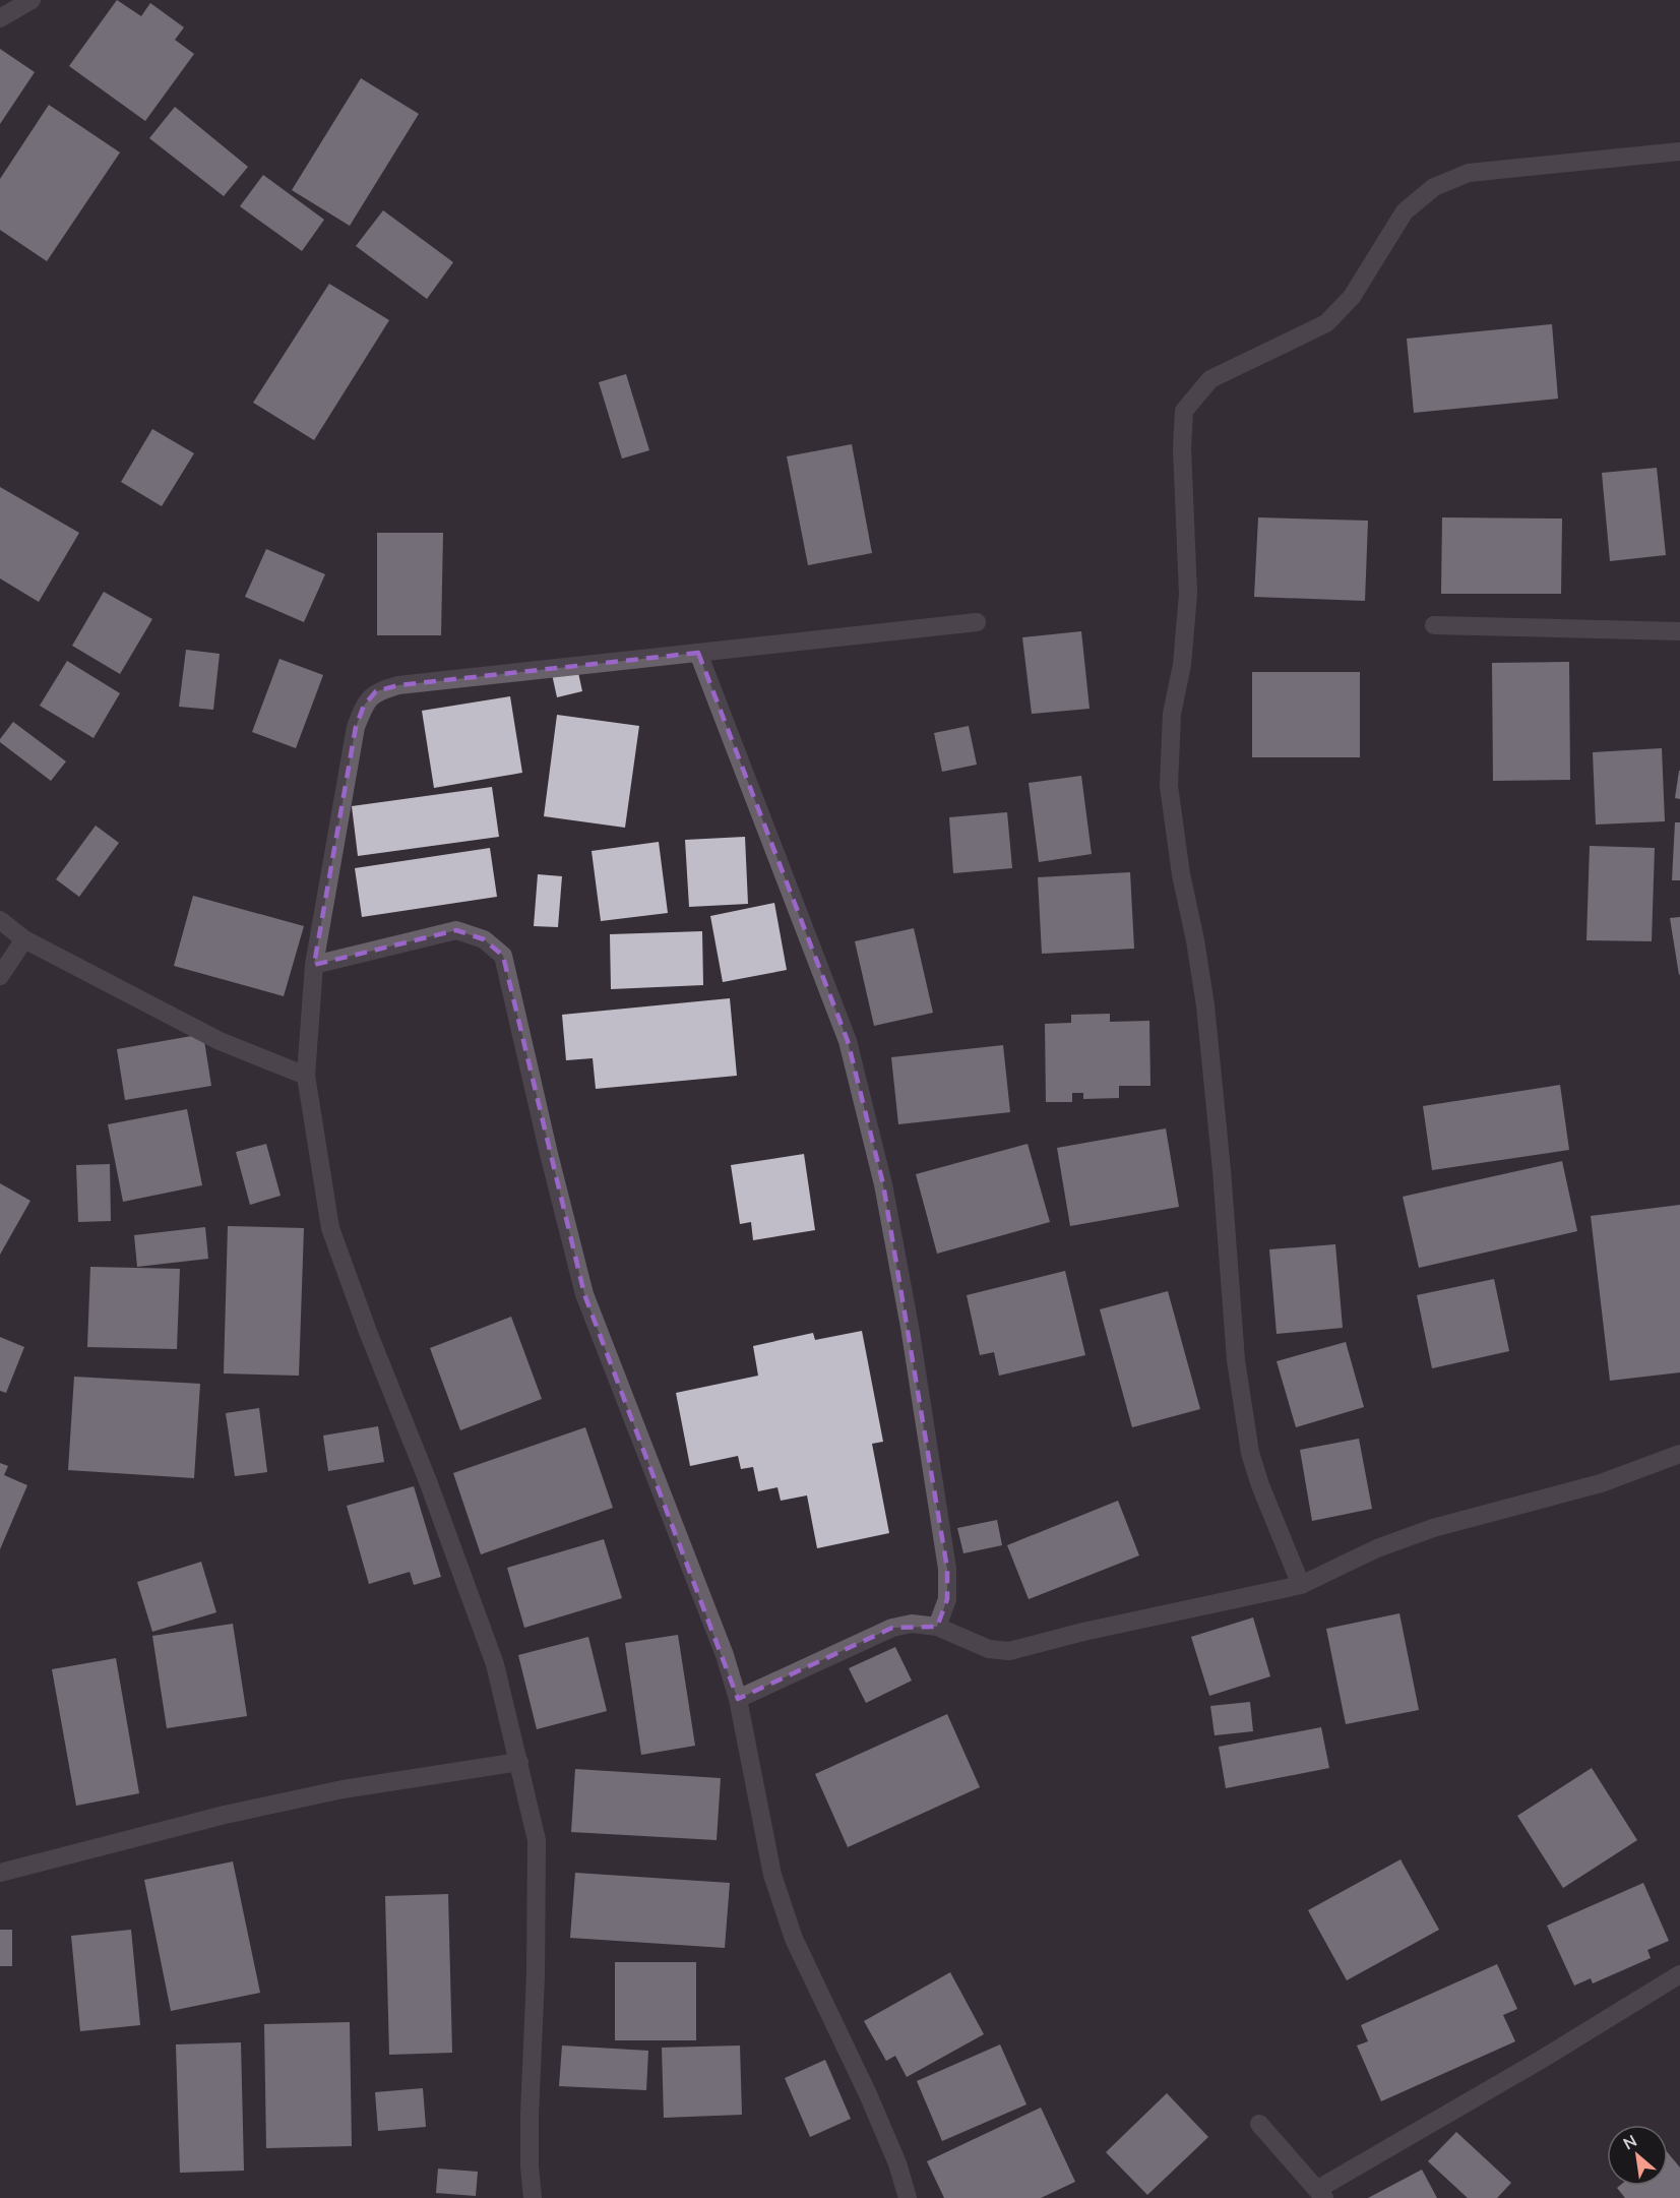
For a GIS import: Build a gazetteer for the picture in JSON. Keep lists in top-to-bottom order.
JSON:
{
  "north": "top left"
}
